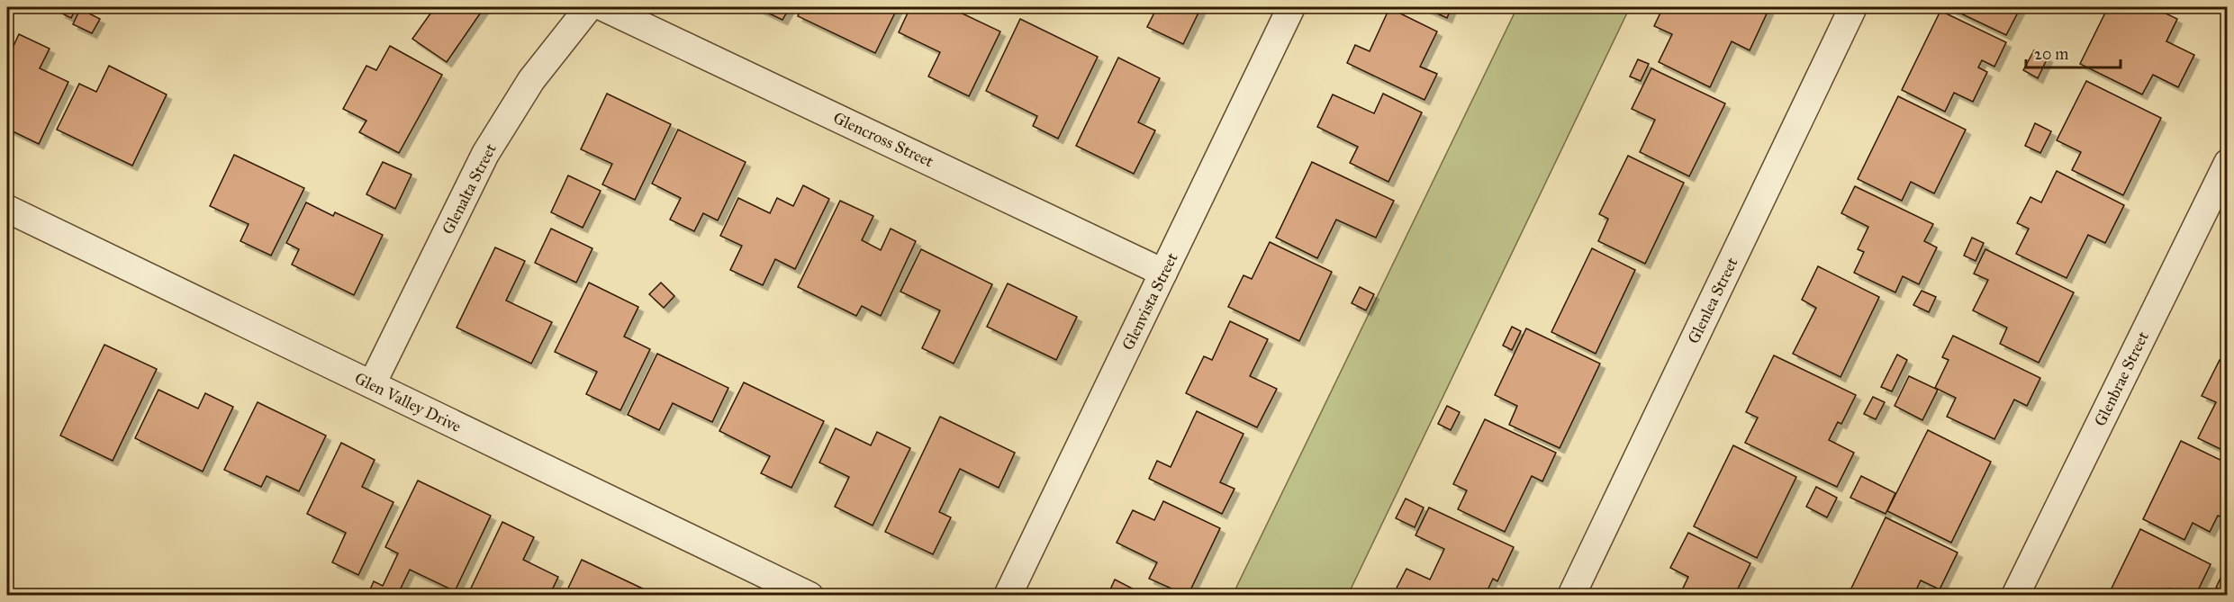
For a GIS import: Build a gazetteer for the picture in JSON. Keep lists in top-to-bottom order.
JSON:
{
  "streets": {
    "street": [
      "Glencross Street",
      "Glenalta Street",
      "Glenlea Street",
      "Glenvista Street",
      "Glenbrae Street",
      "Glen Valley Drive"
    ]
  },
  "crossings": [
    ["Glencross Street", "Glenvista Street"],
    ["Glenalta Street", "Glen Valley Drive"]
  ],
  "scale_bar": "20 m"
}
